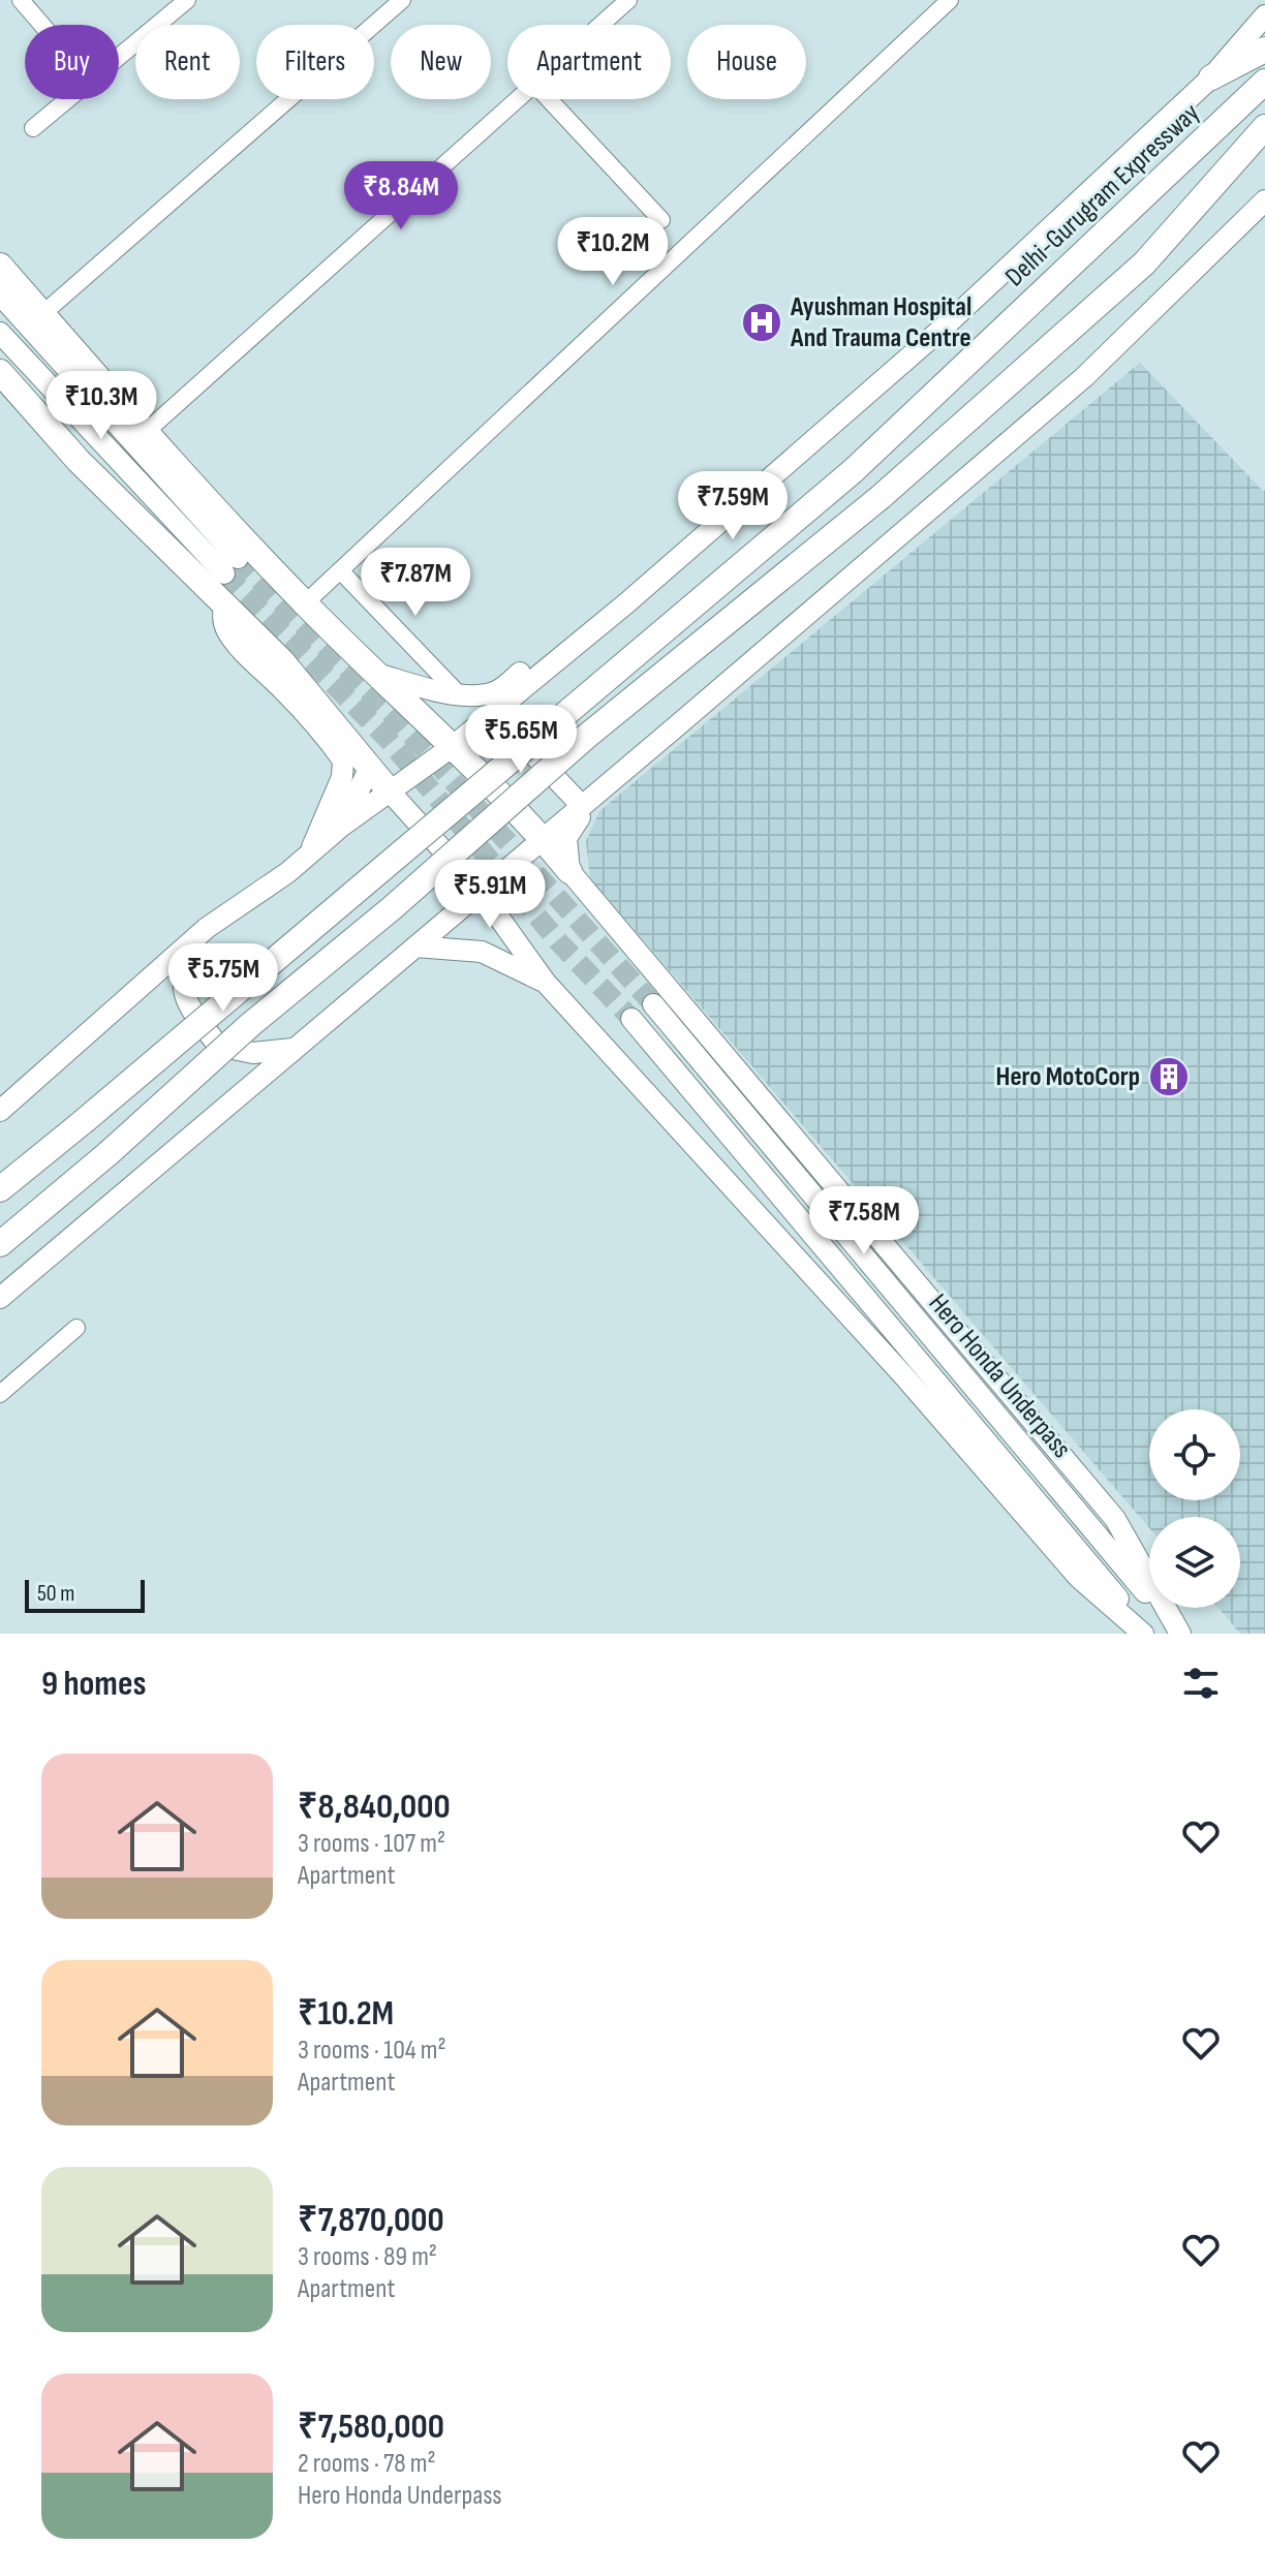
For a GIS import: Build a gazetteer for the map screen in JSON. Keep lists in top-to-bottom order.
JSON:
{
  "streets": {
    "highway": ["Delhi-Gurugram Expressway"],
    "main road": ["Hero Honda Underpass"]
  },
  "places": {
    "hospital": ["Ayushman Hospital And Trauma Centre"],
    "building": ["Hero MotoCorp"]
  },
  "scale_bar": "50 m",
  "page": {
    "chip": [
      "Buy",
      "Rent",
      "Filters",
      "New",
      "Apartment",
      "House"
    ],
    "price": [
      "₹8.84M",
      "₹10.2M",
      "₹10.3M",
      "₹7.59M",
      "₹7.87M",
      "₹5.65M",
      "₹5.91M",
      "₹5.75M",
      "₹7.58M"
    ],
    "scale": "50 m",
    "heading": "9 homes",
    "list": [
      {
        "name": "₹8,840,000",
        "note": "3 rooms · 107 m² · Apartment"
      },
      {
        "name": "₹10.2M",
        "note": "3 rooms · 104 m² · Apartment"
      },
      {
        "name": "₹7,870,000",
        "note": "3 rooms · 89 m² · Apartment"
      },
      {
        "name": "₹7,580,000",
        "note": "2 rooms · 78 m² · Hero Honda Underpass"
      }
    ]
  }
}
